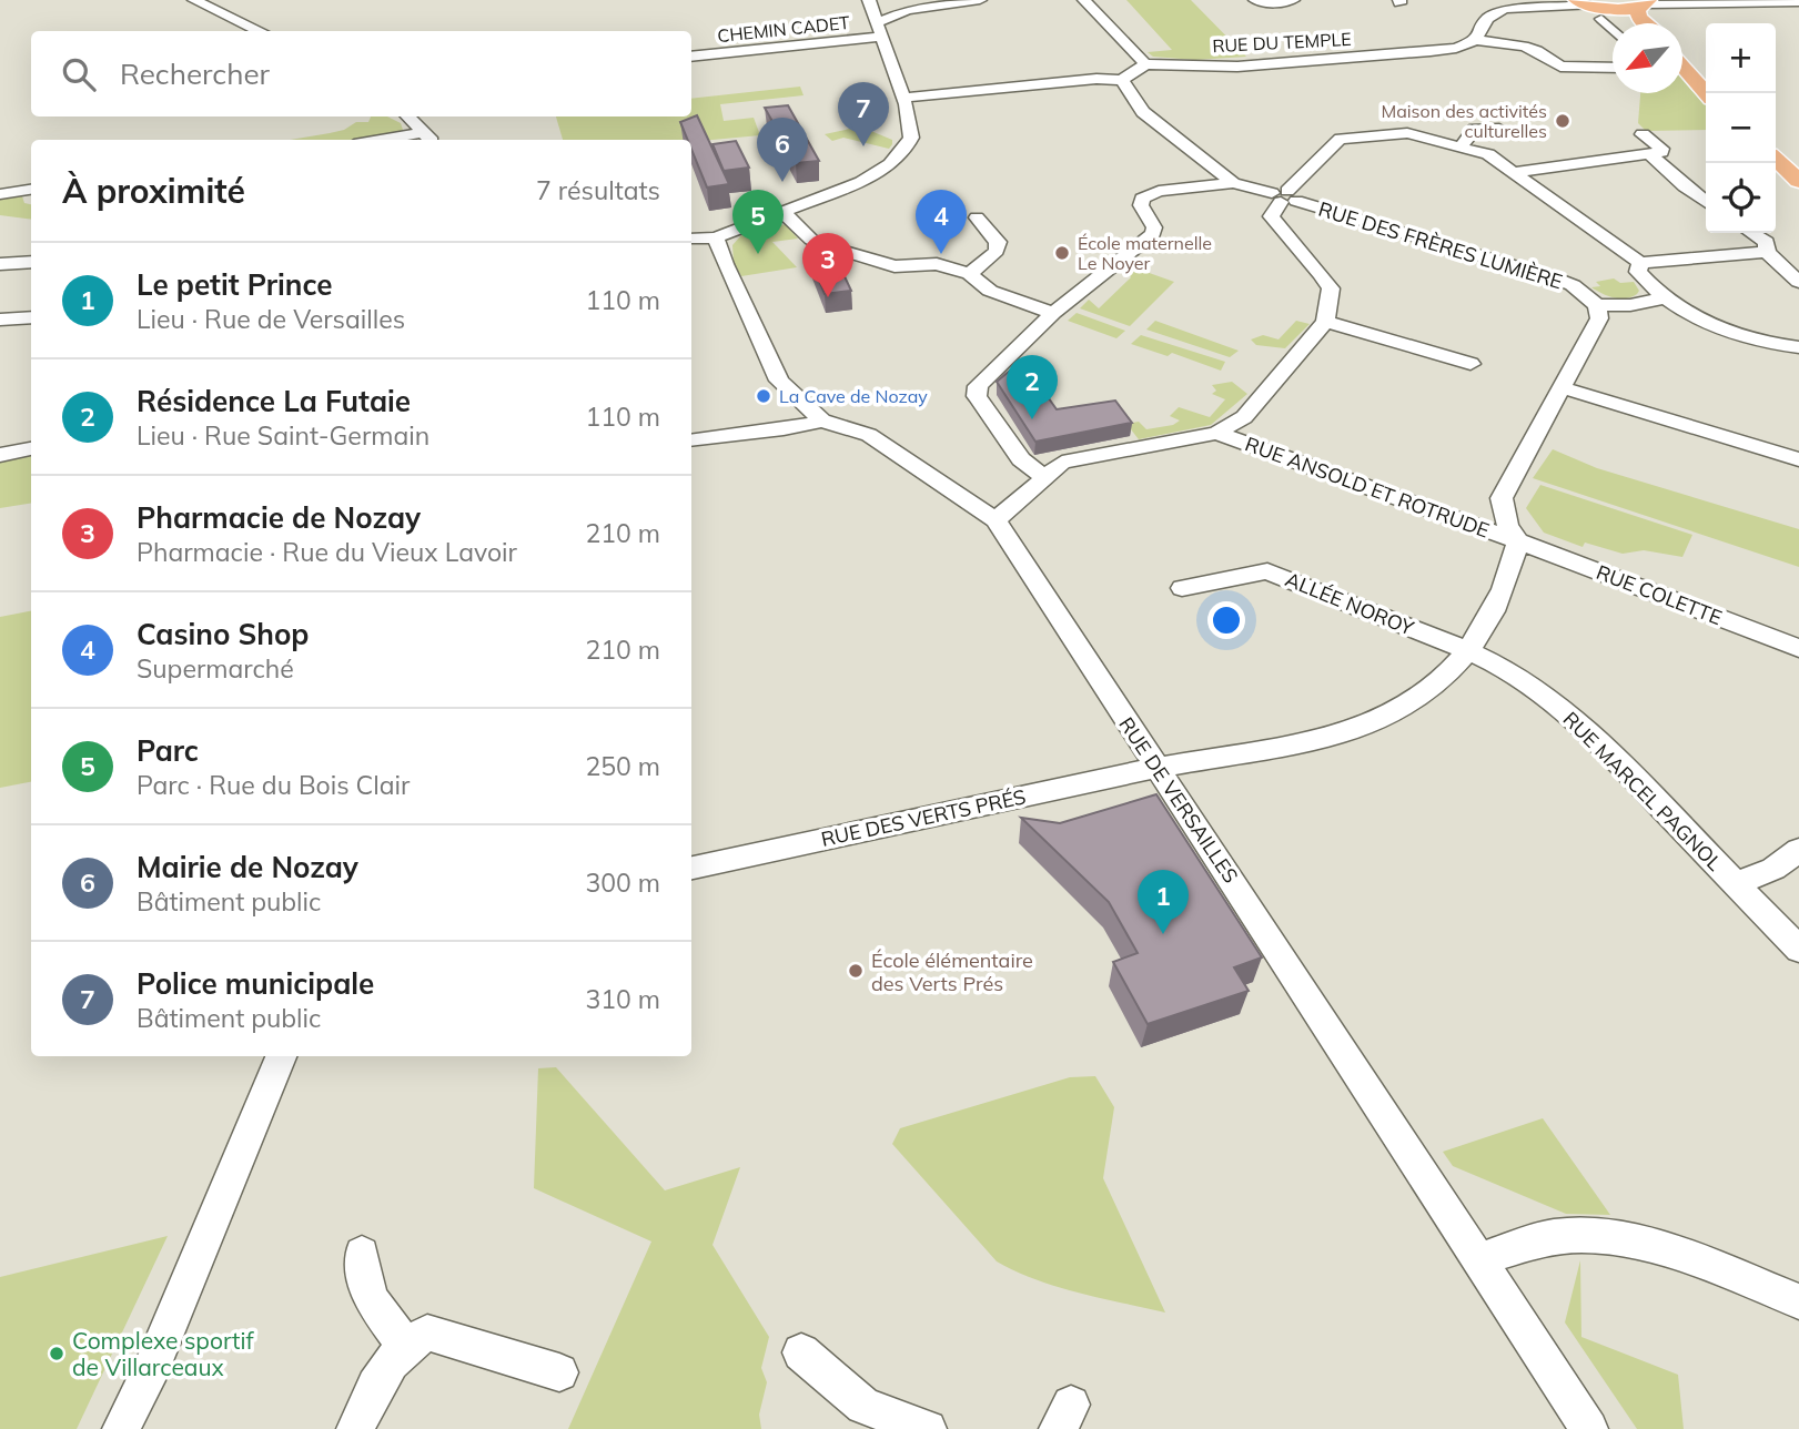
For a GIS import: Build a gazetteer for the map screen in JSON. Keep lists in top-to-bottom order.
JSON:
{
  "streets": {
    "street": [
      "CHEMIN CADET",
      "RUE DU TEMPLE",
      "RUE DES FRÈRES LUMIÈRE",
      "RUE ANSOLD ET ROTRUDE",
      "RUE COLETTE",
      "ALLÉE NOROY",
      "RUE MARCEL PAGNOL",
      "RUE DE VERSAILLES",
      "RUE DES VERTS PRÉS"
    ]
  },
  "crossings": [
    ["RUE ANSOLD ET ROTRUDE", "RUE COLETTE"],
    ["ALLÉE NOROY", "RUE MARCEL PAGNOL"],
    ["RUE DE VERSAILLES", "RUE DES VERTS PRÉS"]
  ],
  "places": [
    "Maison des activités culturelles",
    "École maternelle Le Noyer",
    "La Cave de Nozay",
    "École élémentaire des Verts Prés",
    "Complexe sportif de Villarceaux"
  ],
  "north": "bottom left",
  "page": {
    "map_buttons": ["+", "−"],
    "search": "Rechercher",
    "pins": [
      "7",
      "6",
      "4",
      "5",
      "3",
      "2",
      "1"
    ],
    "heading": ["À proximité", "7 résultats"],
    "list": [
      {
        "mark": "1",
        "name": "Le petit Prince",
        "note": "Lieu · Rue de Versailles",
        "value": "110 m"
      },
      {
        "mark": "2",
        "name": "Résidence La Futaie",
        "note": "Lieu · Rue Saint-Germain",
        "value": "110 m"
      },
      {
        "mark": "3",
        "name": "Pharmacie de Nozay",
        "note": "Pharmacie · Rue du Vieux Lavoir",
        "value": "210 m"
      },
      {
        "mark": "4",
        "name": "Casino Shop",
        "note": "Supermarché",
        "value": "210 m"
      },
      {
        "mark": "5",
        "name": "Parc",
        "note": "Parc · Rue du Bois Clair",
        "value": "250 m"
      },
      {
        "mark": "6",
        "name": "Mairie de Nozay",
        "note": "Bâtiment public",
        "value": "300 m"
      },
      {
        "mark": "7",
        "name": "Police municipale",
        "note": "Bâtiment public",
        "value": "310 m"
      }
    ]
  }
}
